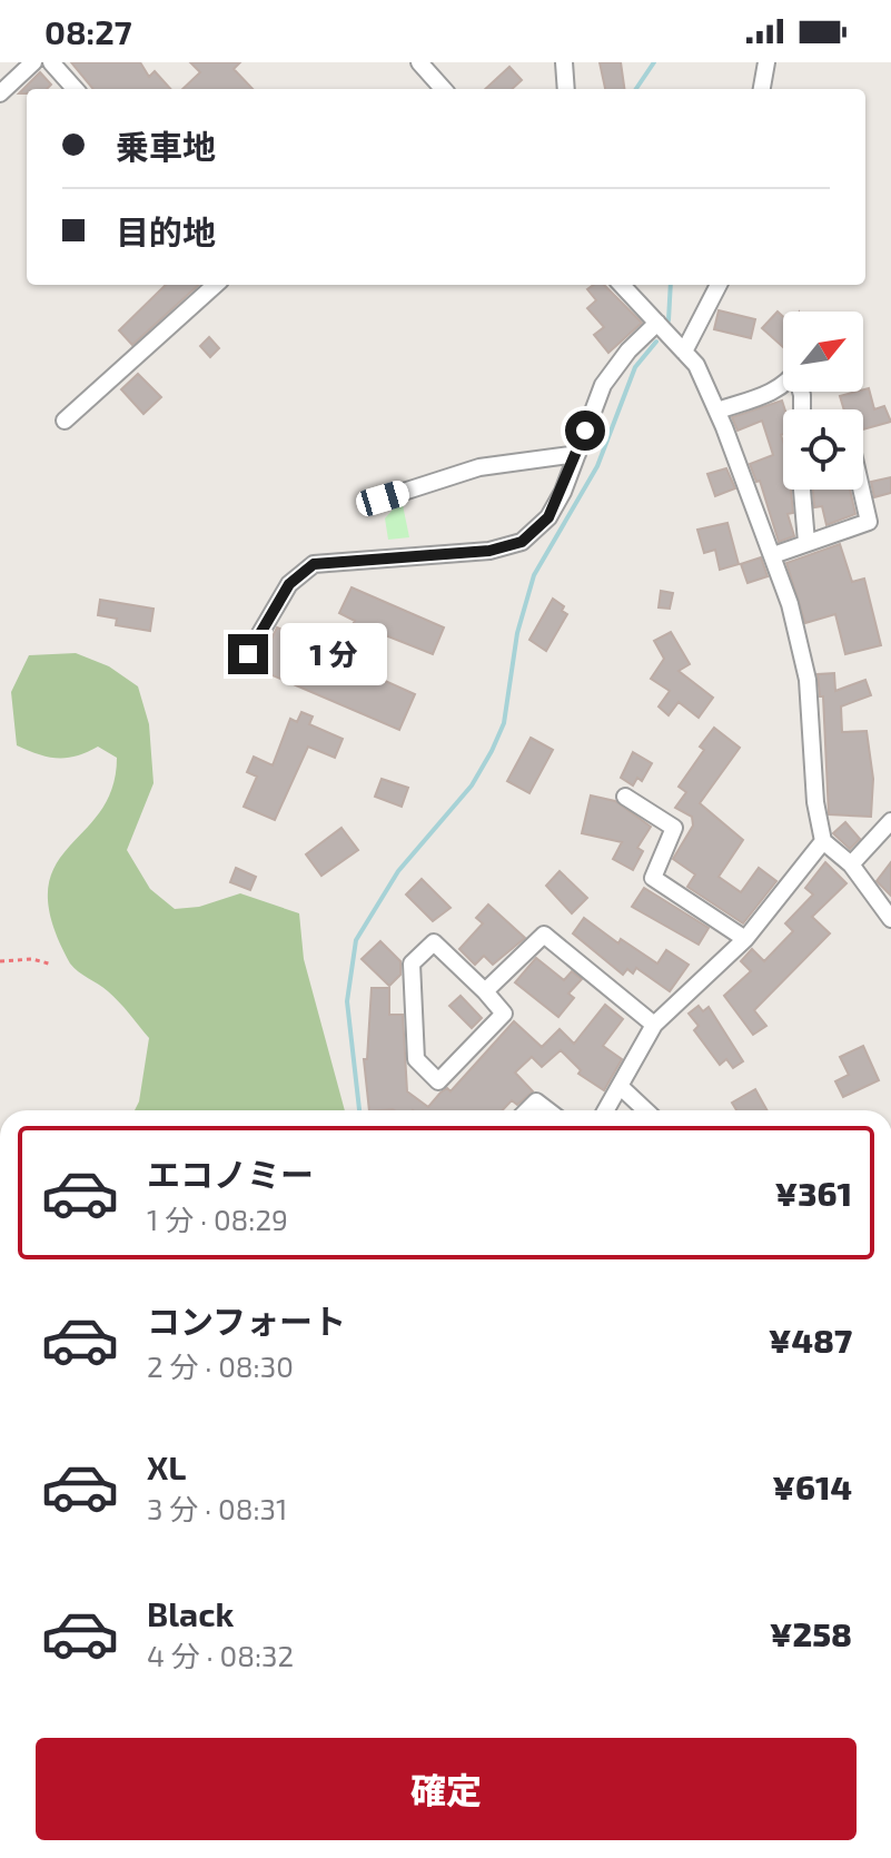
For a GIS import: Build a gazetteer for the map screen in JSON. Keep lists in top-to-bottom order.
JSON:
{
  "north": "top right",
  "page": {
    "status": "08:27",
    "banner": ["乗車地", "目的地"],
    "bubble": "1 分",
    "list": [
      {
        "name": "エコノミー",
        "note": "1 分 · 08:29",
        "value": "¥361"
      },
      {
        "name": "コンフォート",
        "note": "2 分 · 08:30",
        "value": "¥487"
      },
      {
        "name": "XL",
        "note": "3 分 · 08:31",
        "value": "¥614"
      },
      {
        "name": "Black",
        "note": "4 分 · 08:32",
        "value": "¥258"
      }
    ],
    "buttons": "確定"
  }
}
